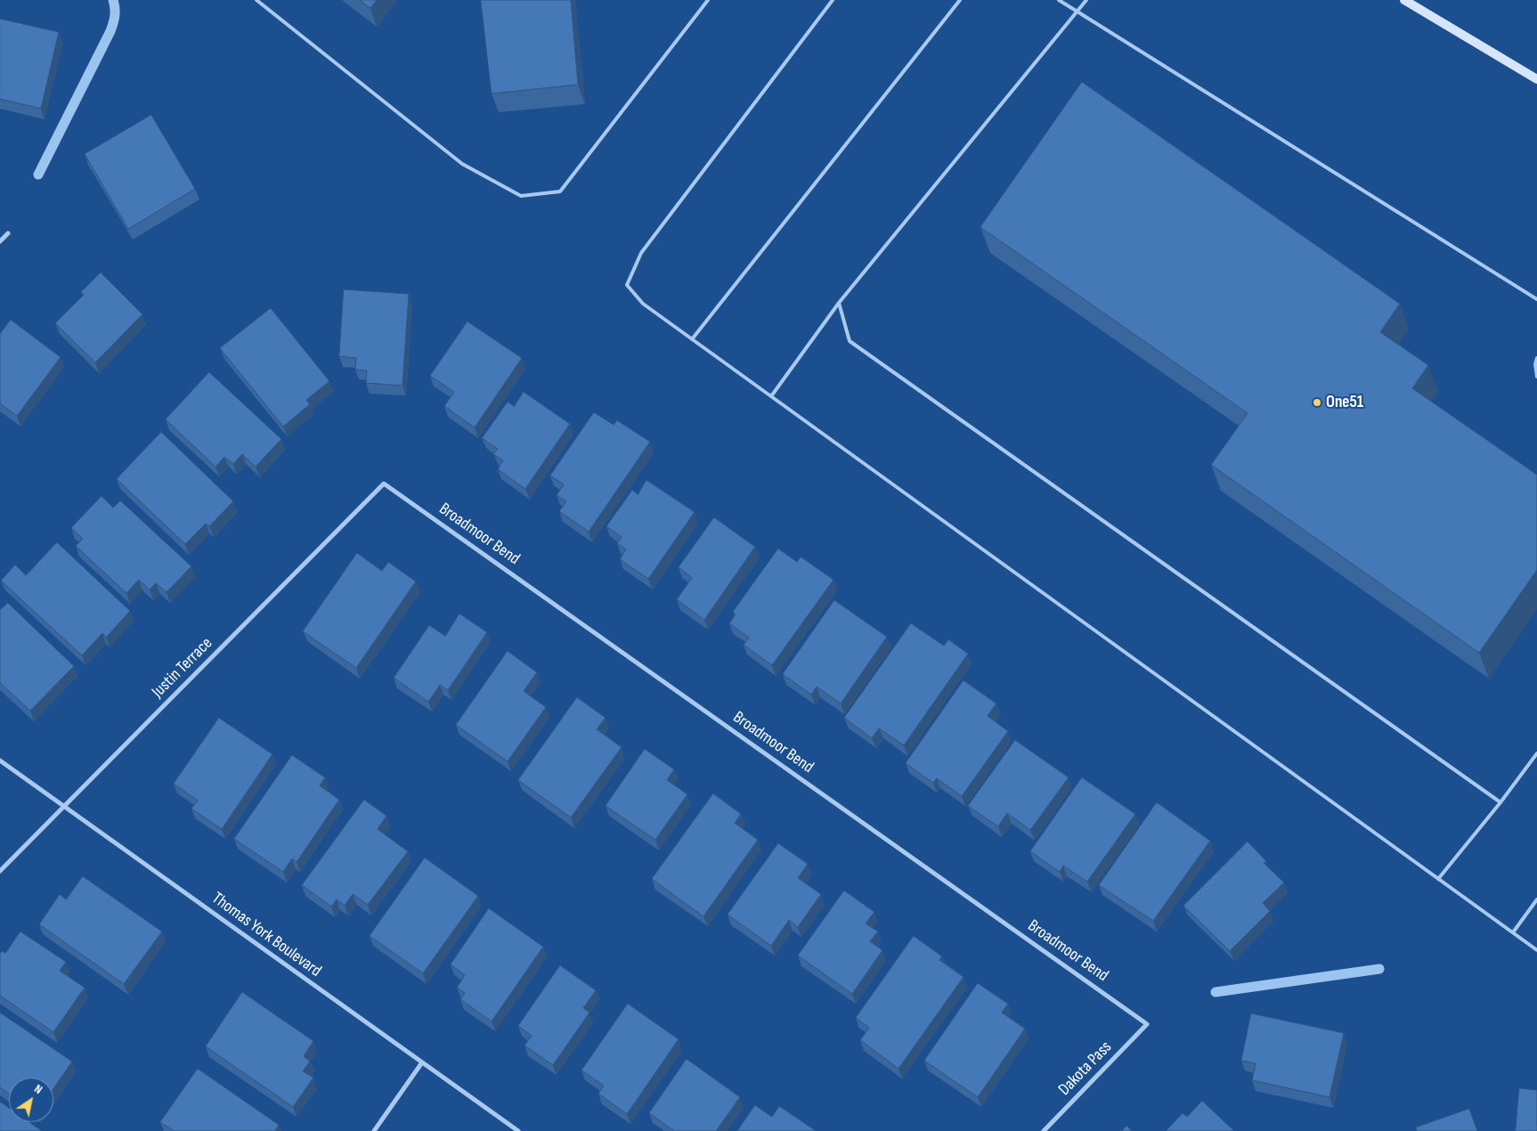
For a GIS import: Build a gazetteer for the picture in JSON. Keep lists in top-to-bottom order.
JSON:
{
  "streets": {
    "street": [
      "Broadmoor Bend",
      "Justin Terrace",
      "Thomas York Boulevard",
      "Dakota Pass"
    ]
  },
  "crossings": [
    ["Broadmoor Bend", "Justin Terrace"],
    ["Broadmoor Bend", "Dakota Pass"],
    ["Justin Terrace", "Thomas York Boulevard"]
  ],
  "places": ["One51"],
  "north": "top right"
}
